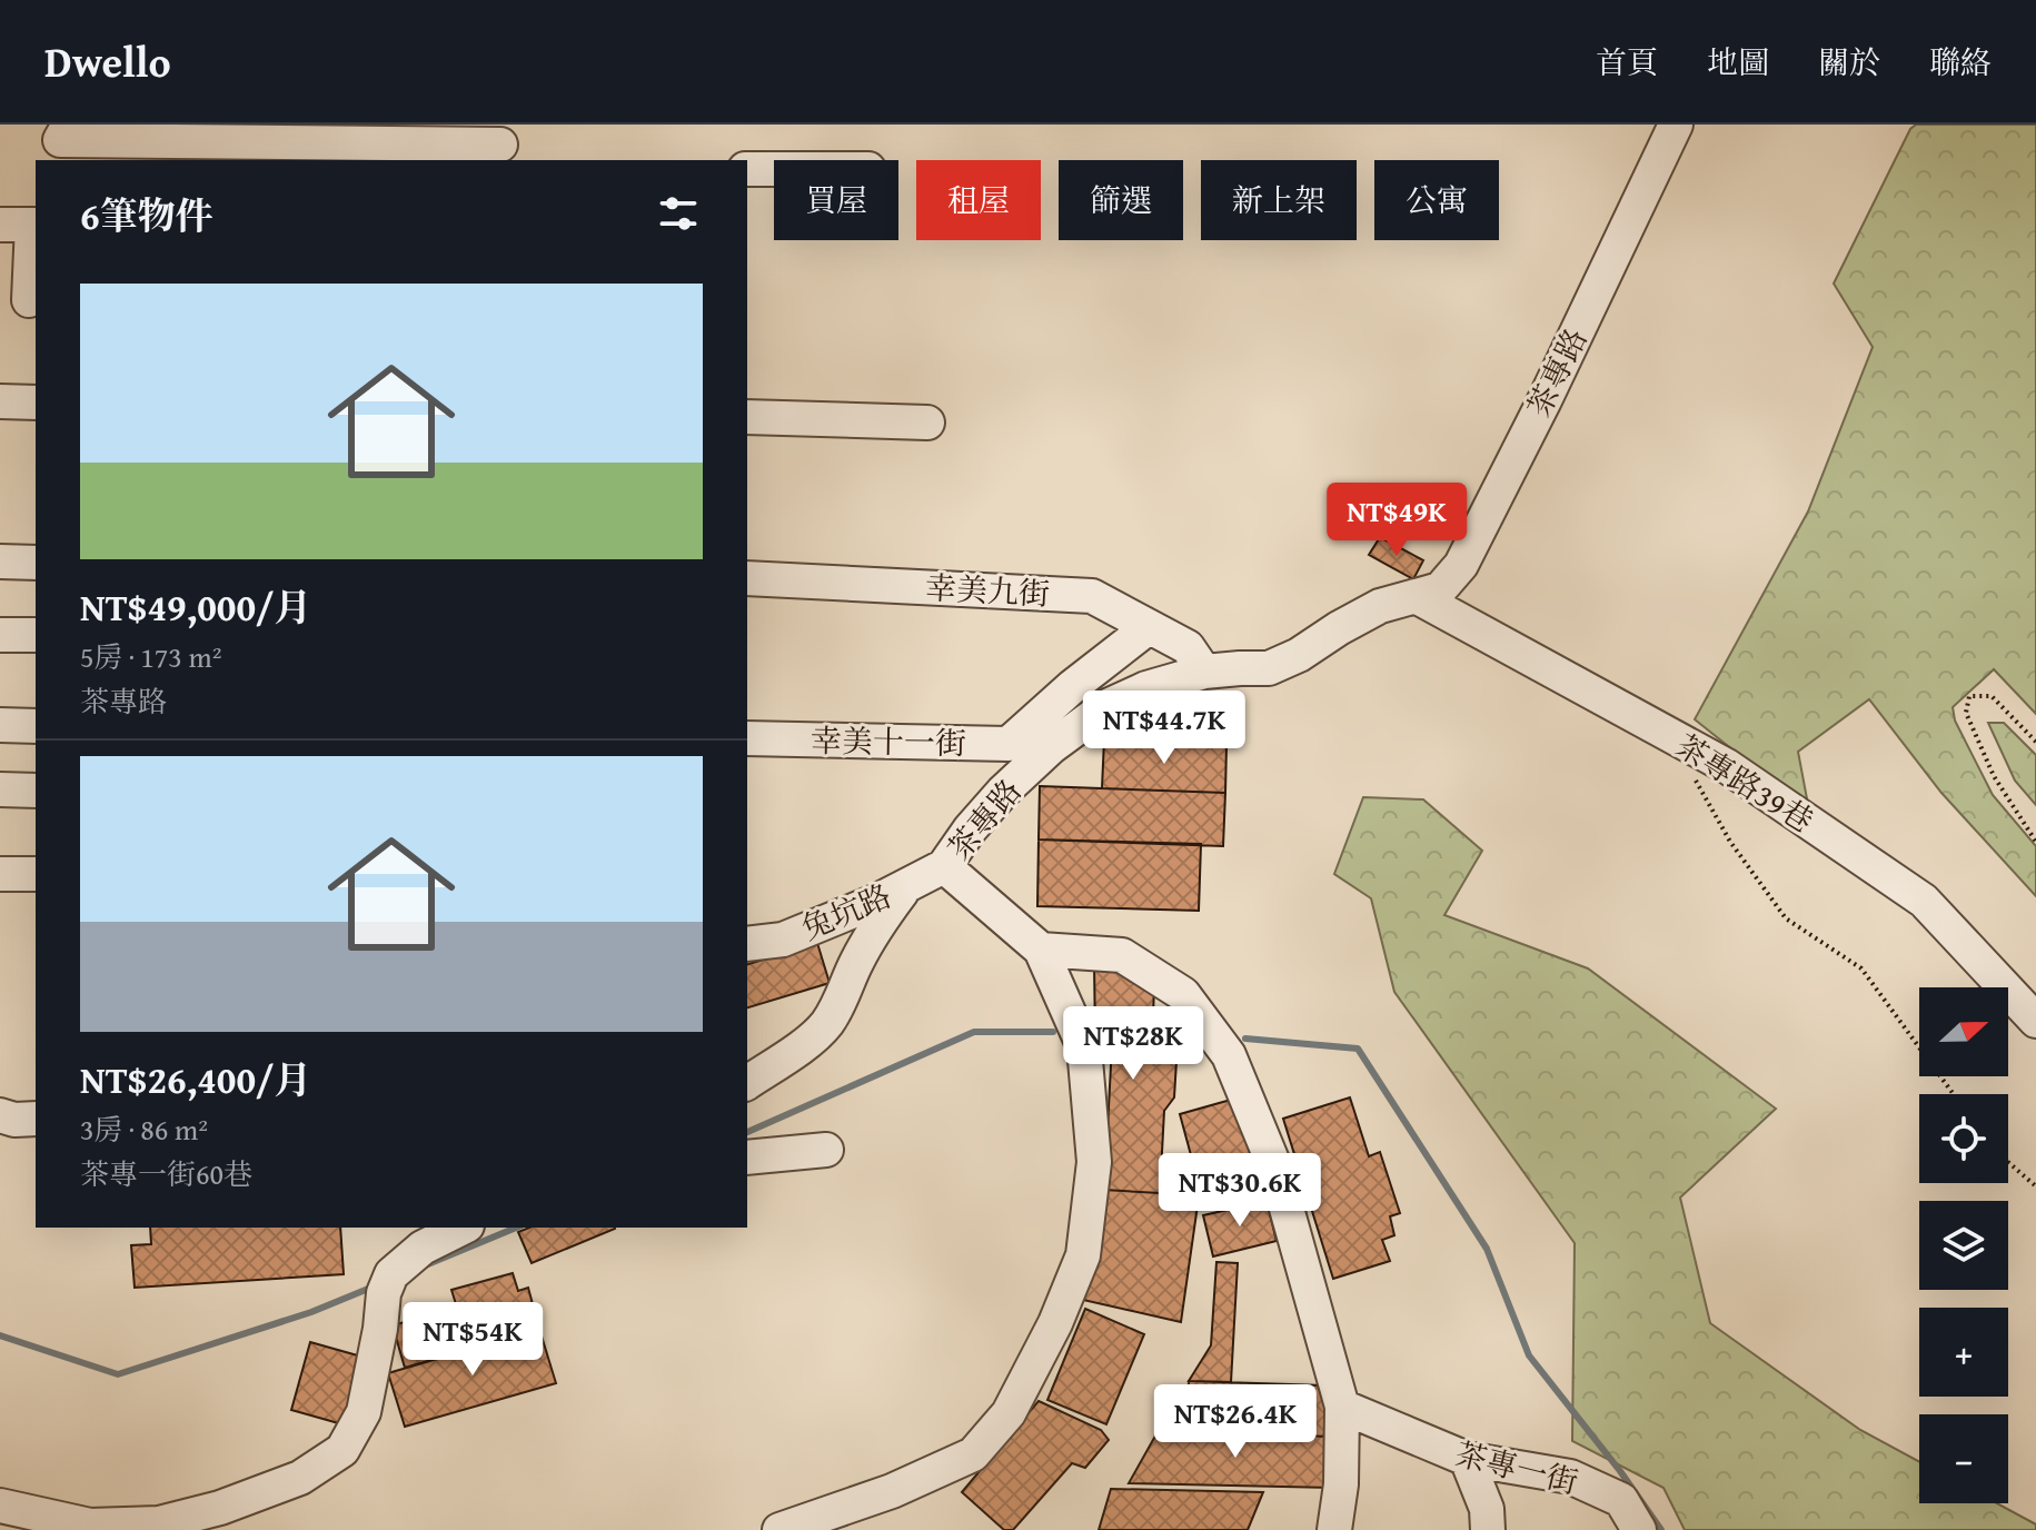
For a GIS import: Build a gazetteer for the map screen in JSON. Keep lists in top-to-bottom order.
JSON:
{
  "streets": {
    "street": [
      "茶專路",
      "幸美九街",
      "幸美十一街",
      "茶專路39巷",
      "兔坑路",
      "茶專一街"
    ]
  },
  "crossings": [
    ["茶專路", "幸美九街"],
    ["茶專路", "茶專路39巷"],
    ["茶專路", "兔坑路"],
    ["幸美九街", "幸美十一街"]
  ],
  "north": "right",
  "page": {
    "header": "Dwello",
    "nav": [
      "首頁",
      "地圖",
      "關於",
      "聯絡"
    ],
    "chip": [
      "買屋",
      "租屋",
      "篩選",
      "新上架",
      "公寓"
    ],
    "heading": "6筆物件",
    "list": [
      {
        "name": "NT$49,000/月",
        "note": "5房 · 173 m² · 茶專路"
      },
      {
        "name": "NT$26,400/月",
        "note": "3房 · 86 m² · 茶專一街60巷"
      }
    ],
    "price": [
      "NT$49K",
      "NT$44.7K",
      "NT$28K",
      "NT$30.6K",
      "NT$54K",
      "NT$26.4K"
    ],
    "map_buttons": ["+", "−"]
  }
}
